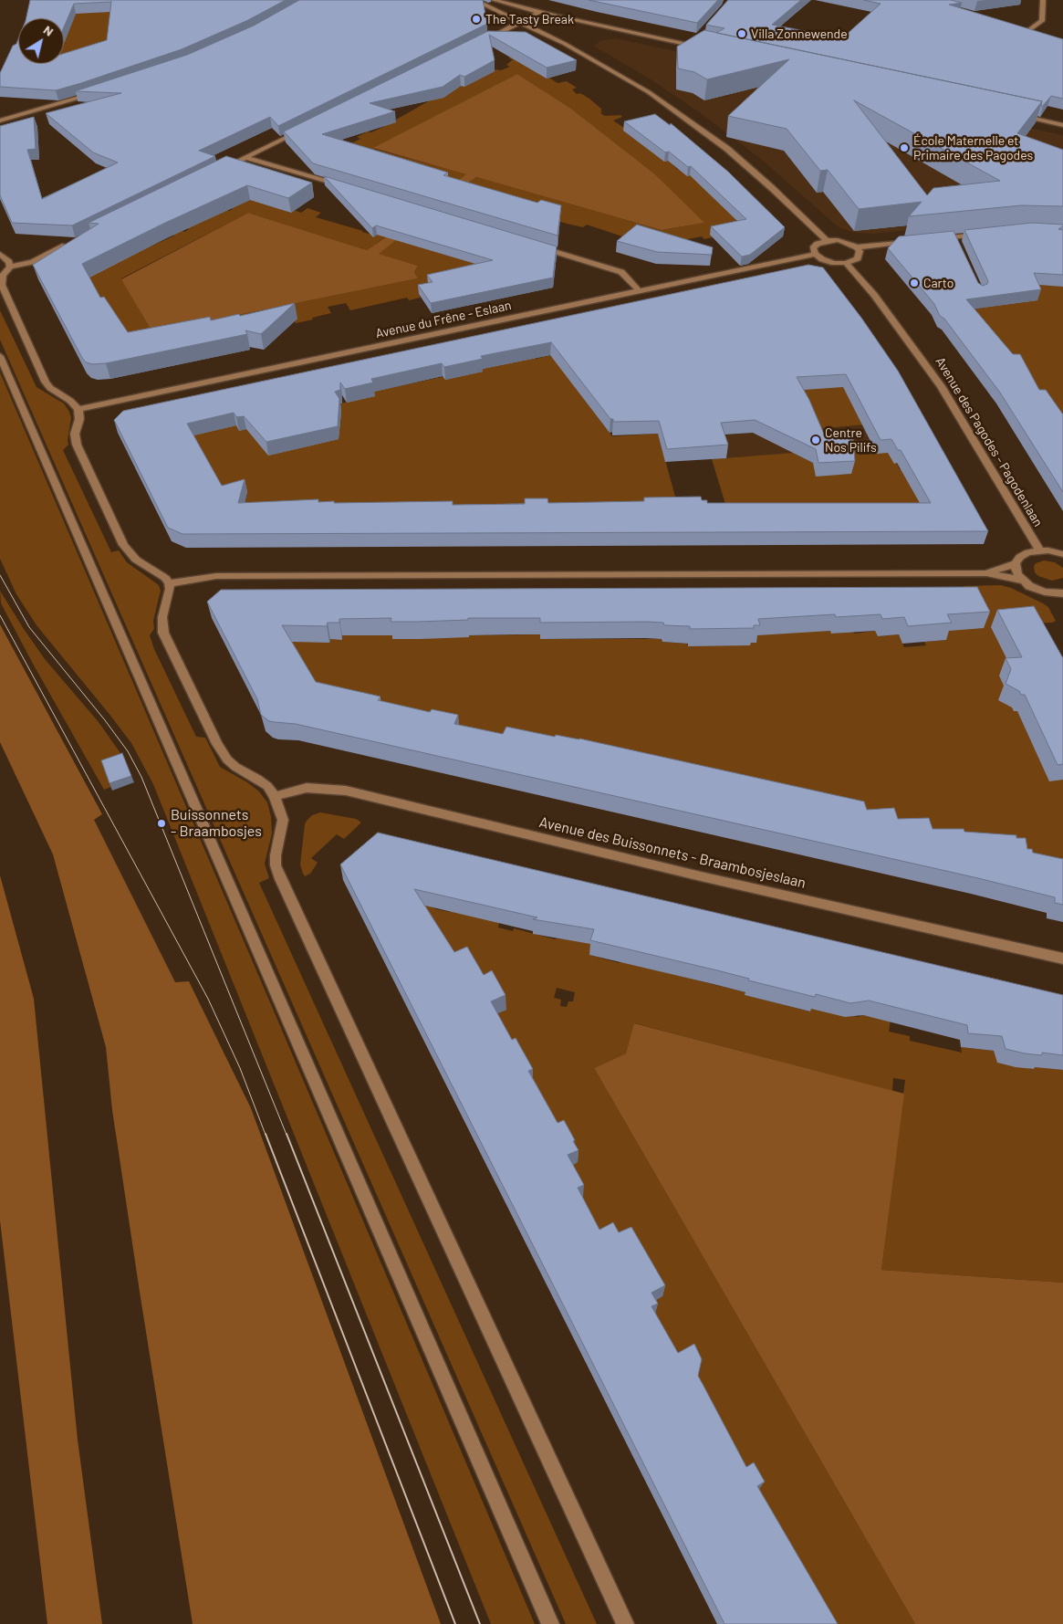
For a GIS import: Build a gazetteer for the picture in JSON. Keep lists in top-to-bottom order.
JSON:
{
  "streets": {
    "street": ["Avenue du Frêne - Eslaan", "Avenue des Pagodes - Pagodenlaan", "Avenue des Buissonnets - Braambosjeslaan"]
  },
  "places": [
    "The Tasty Break",
    "Villa Zonnewende",
    "École Maternelle et Primaire des Pagodes",
    "Carto",
    "Centre Nos Pilifs",
    "Buissonnets - Braambosjes"
  ],
  "north": "top right"
}
